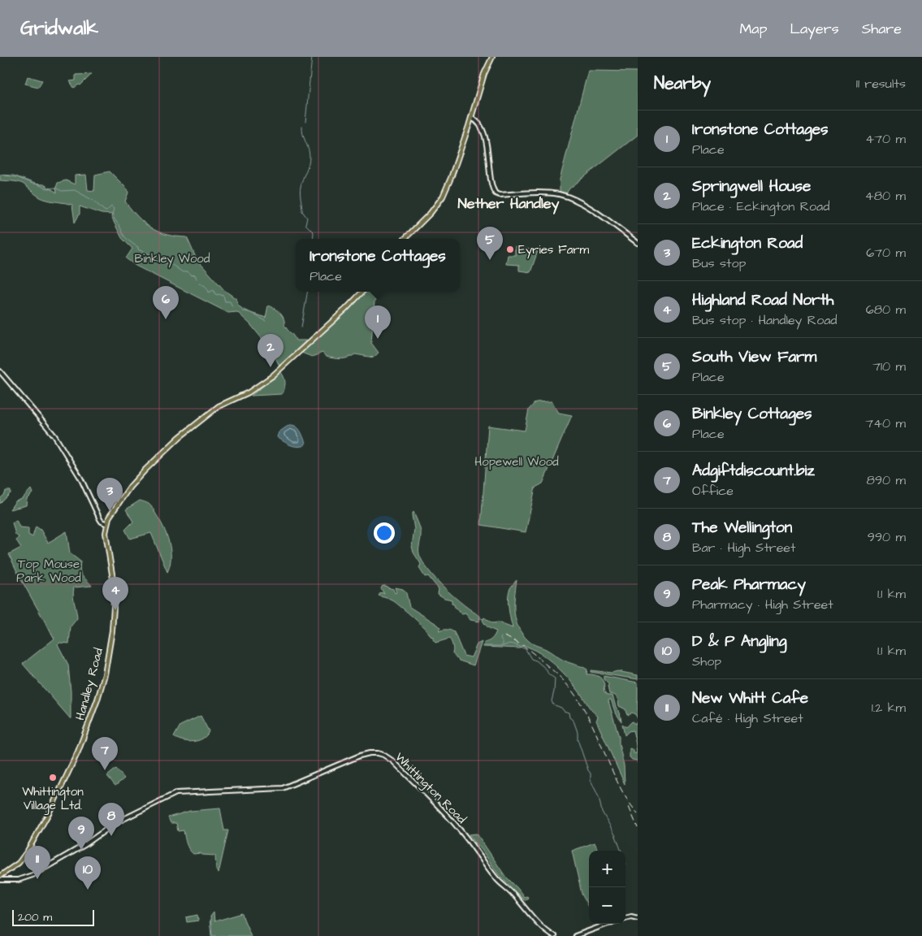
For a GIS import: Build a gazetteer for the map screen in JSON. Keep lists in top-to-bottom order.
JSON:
{
  "streets": {
    "main road": ["Handley Road"],
    "street": ["Whittington Road"]
  },
  "districts": ["Nether Handley"],
  "parks": ["Binkley Wood", "Hopewell Wood", "Top Mouse Park Wood"],
  "places": ["Eyries Farm", "Whittington Village Ltd."],
  "scale_bar": "200 m",
  "page": {
    "header": "Gridwalk",
    "nav": ["Map", "Layers", "Share"],
    "heading": ["Nearby", "11 results"],
    "list": [
      {
        "mark": "1",
        "name": "Ironstone Cottages",
        "note": "Place",
        "value": "470 m"
      },
      {
        "mark": "2",
        "name": "Springwell House",
        "note": "Place · Eckington Road",
        "value": "480 m"
      },
      {
        "mark": "3",
        "name": "Eckington Road",
        "note": "Bus stop",
        "value": "670 m"
      },
      {
        "mark": "4",
        "name": "Highland Road North",
        "note": "Bus stop · Handley Road",
        "value": "680 m"
      },
      {
        "mark": "5",
        "name": "South View Farm",
        "note": "Place",
        "value": "710 m"
      },
      {
        "mark": "6",
        "name": "Binkley Cottages",
        "note": "Place",
        "value": "740 m"
      },
      {
        "mark": "7",
        "name": "Adgiftdiscount.biz",
        "note": "Office",
        "value": "890 m"
      },
      {
        "mark": "8",
        "name": "The Wellington",
        "note": "Bar · High Street",
        "value": "990 m"
      },
      {
        "mark": "9",
        "name": "Peak Pharmacy",
        "note": "Pharmacy · High Street",
        "value": "1.1 km"
      },
      {
        "mark": "10",
        "name": "D & P Angling",
        "note": "Shop",
        "value": "1.1 km"
      },
      {
        "mark": "11",
        "name": "New Whitt Cafe",
        "note": "Café · High Street",
        "value": "1.2 km"
      }
    ],
    "pins": [
      "5",
      "6",
      "1",
      "2",
      "3",
      "4",
      "7",
      "8",
      "9",
      "11",
      "10"
    ],
    "popup": ["Ironstone Cottages", "Place"],
    "map_buttons": ["+", "−"],
    "scale": "200 m"
  }
}
